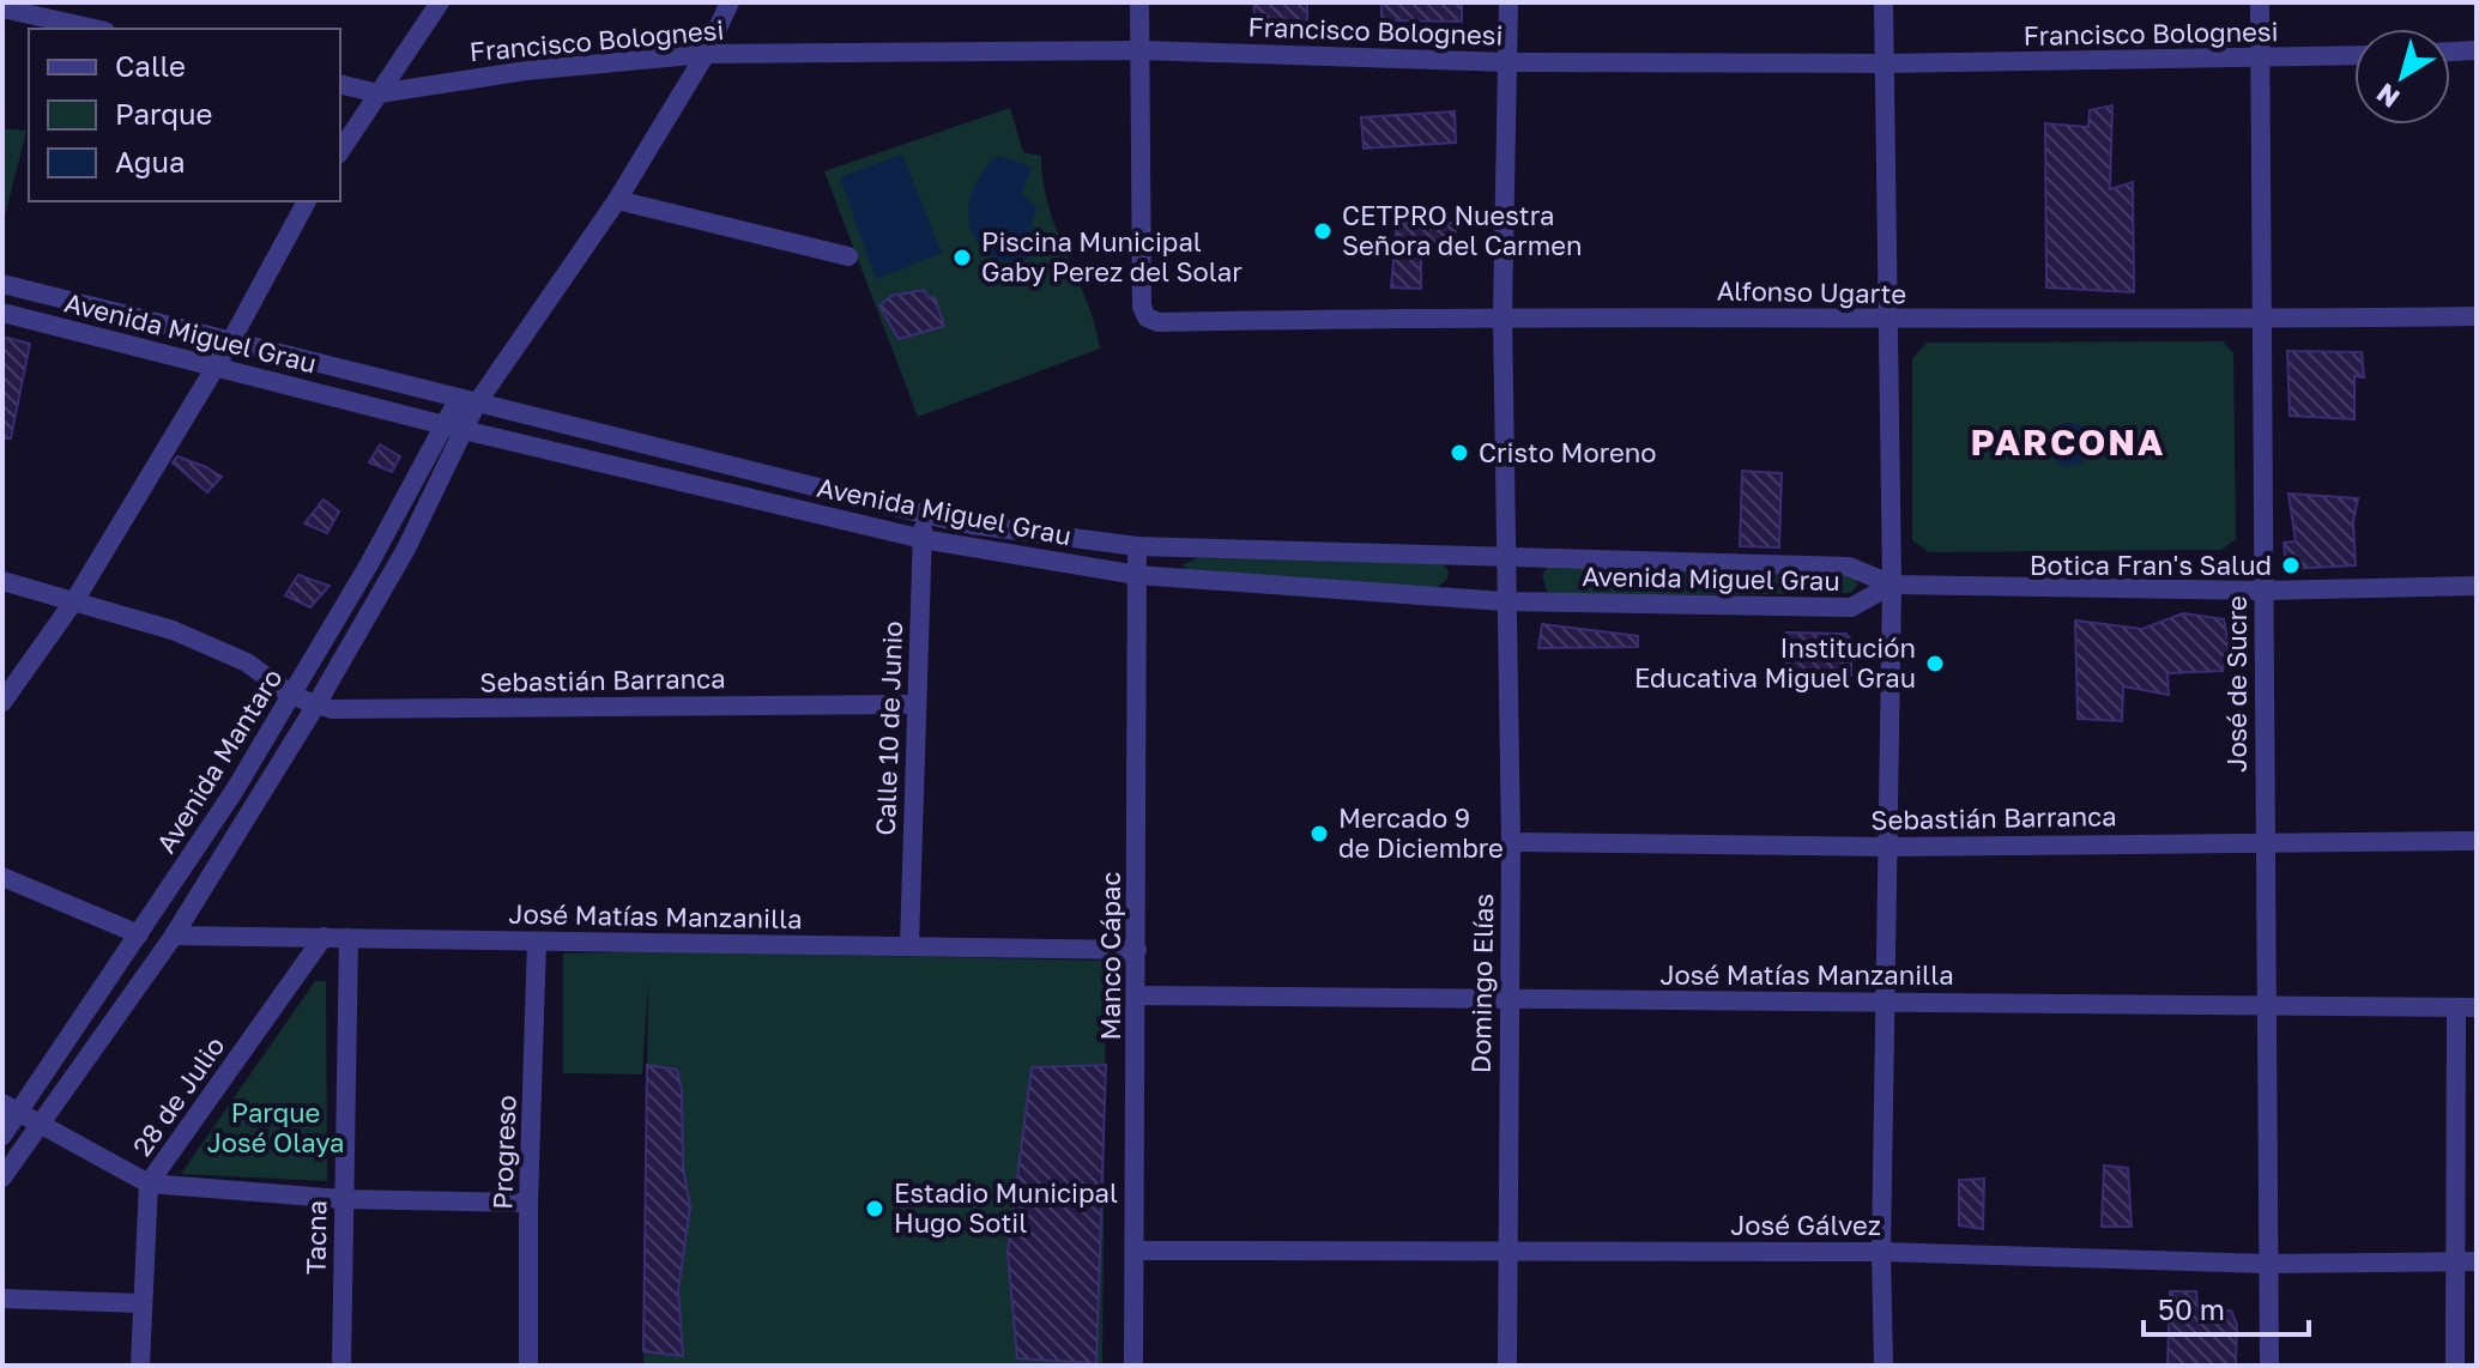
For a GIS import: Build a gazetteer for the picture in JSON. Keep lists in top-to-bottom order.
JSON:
{
  "streets": {
    "street": [
      "Francisco Bolognesi",
      "Alfonso Ugarte",
      "Avenida Miguel Grau",
      "Sebastián Barranca",
      "José de Sucre",
      "Calle 10 de Junio",
      "Avenida Mantaro",
      "José Matías Manzanilla",
      "Manco Cápac",
      "Domingo Elías",
      "28 de Julio",
      "Progreso",
      "José Gálvez",
      "Tacna"
    ]
  },
  "crossings": [
    ["Francisco Bolognesi", "Alfonso Ugarte"],
    ["Francisco Bolognesi", "José de Sucre"],
    ["Francisco Bolognesi", "Avenida Mantaro"],
    ["Francisco Bolognesi", "Domingo Elías"],
    ["Alfonso Ugarte", "José de Sucre"],
    ["Alfonso Ugarte", "Domingo Elías"],
    ["Avenida Miguel Grau", "José de Sucre"],
    ["Avenida Miguel Grau", "Calle 10 de Junio"],
    ["Avenida Miguel Grau", "Avenida Mantaro"],
    ["Avenida Miguel Grau", "Manco Cápac"],
    ["Avenida Miguel Grau", "Domingo Elías"],
    ["Sebastián Barranca", "José de Sucre"],
    ["Sebastián Barranca", "Calle 10 de Junio"],
    ["Sebastián Barranca", "Avenida Mantaro"],
    ["Sebastián Barranca", "Domingo Elías"],
    ["José de Sucre", "José Matías Manzanilla"],
    ["José de Sucre", "José Gálvez"],
    ["Calle 10 de Junio", "José Matías Manzanilla"],
    ["José Matías Manzanilla", "Manco Cápac"],
    ["José Matías Manzanilla", "Domingo Elías"],
    ["José Matías Manzanilla", "28 de Julio"],
    ["José Matías Manzanilla", "Progreso"],
    ["José Matías Manzanilla", "Tacna"],
    ["Manco Cápac", "José Gálvez"],
    ["Domingo Elías", "José Gálvez"]
  ],
  "districts": ["PARCONA"],
  "parks": ["Parque José Olaya"],
  "places": [
    "CETPRO Nuestra Señora del Carmen",
    "Piscina Municipal Gaby Perez del Solar",
    "Cristo Moreno",
    "Botica Fran's Salud",
    "Institución Educativa Miguel Grau",
    "Mercado 9 de Diciembre",
    "Estadio Municipal Hugo Sotil"
  ],
  "legend": ["Calle", "Parque", "Agua"],
  "scale_bar": "50 m",
  "north": "bottom left"
}
